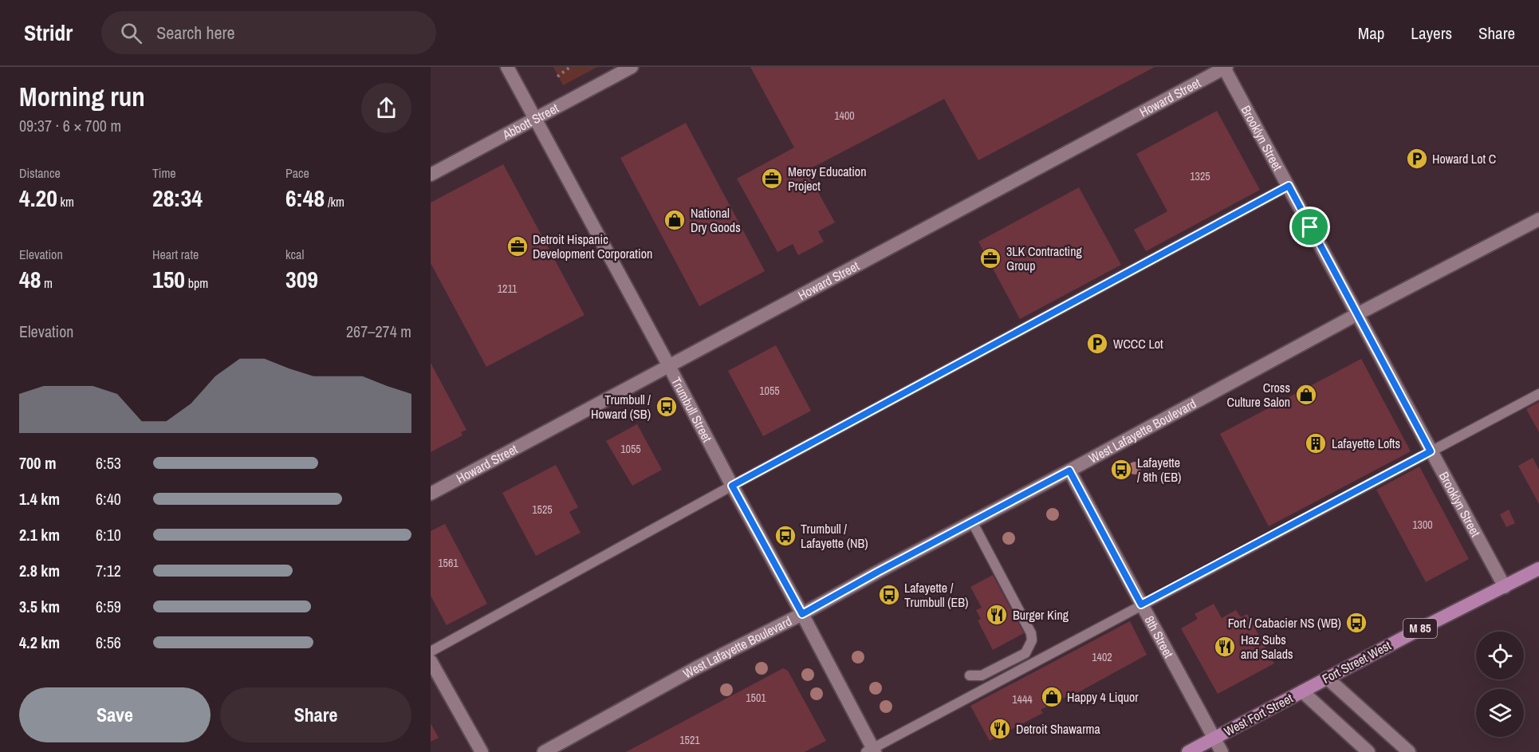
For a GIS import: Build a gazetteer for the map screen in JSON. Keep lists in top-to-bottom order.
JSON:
{
  "streets": {
    "main road": ["M 85", "Fort Street West", "West Fort Street"],
    "street": [
      "Howard Street",
      "Abbott Street",
      "Brooklyn Street",
      "Trumbull Street",
      "West Lafayette Boulevard",
      "8th Street"
    ]
  },
  "crossings": [
    ["Howard Street", "Brooklyn Street"],
    ["Howard Street", "Trumbull Street"],
    ["Abbott Street", "Trumbull Street"],
    ["Brooklyn Street", "West Lafayette Boulevard"],
    ["Brooklyn Street", "Fort Street West"],
    ["Trumbull Street", "West Lafayette Boulevard"],
    ["West Lafayette Boulevard", "8th Street"],
    ["8th Street", "West Fort Street"],
    ["Fort Street West", "West Fort Street"]
  ],
  "places": {
    "parking": ["Howard Lot C", "WCCC Lot"],
    "office": ["Mercy Education Project", "Detroit Hispanic Development Corporation", "3LK Contracting Group"],
    "shop": ["National Dry Goods", "Cross Culture Salon", "Happy 4 Liquor"],
    "bus stop": [
      "Trumbull / Howard (SB)",
      "Lafayette / 8th (EB)",
      "Trumbull / Lafayette (NB)",
      "Lafayette / Trumbull (EB)",
      "Fort / Cabacier NS (WB)"
    ],
    "building": ["Lafayette Lofts"],
    "restaurant": ["Burger King", "Haz Subs and Salads", "Detroit Shawarma"]
  },
  "house_numbers": [
    "1400",
    "1325",
    "1211",
    "1055",
    "1055",
    "1525",
    "1300",
    "1561",
    "1402",
    "1501",
    "1444",
    "1521"
  ],
  "page": {
    "header": "Stridr",
    "search": "Search here",
    "nav": ["Map", "Layers", "Share"],
    "heading": ["Morning run", "09:37 · 6 × 700 m"],
    "stats": [
      ["Distance", "4.20 km"],
      ["Time", "28:34"],
      ["Pace", "6:48 /km"],
      ["Elevation", "48 m"],
      ["Heart rate", "150 bpm"],
      ["kcal", "309"]
    ],
    "chart": ["Elevation", "267–274 m"],
    "list": [
      {
        "name": "700 m",
        "note": "6:53"
      },
      {
        "name": "1.4 km",
        "note": "6:40"
      },
      {
        "name": "2.1 km",
        "note": "6:10"
      },
      {
        "name": "2.8 km",
        "note": "7:12"
      },
      {
        "name": "3.5 km",
        "note": "6:59"
      },
      {
        "name": "4.2 km",
        "note": "6:56"
      }
    ],
    "buttons": ["Save", "Share"]
  }
}
